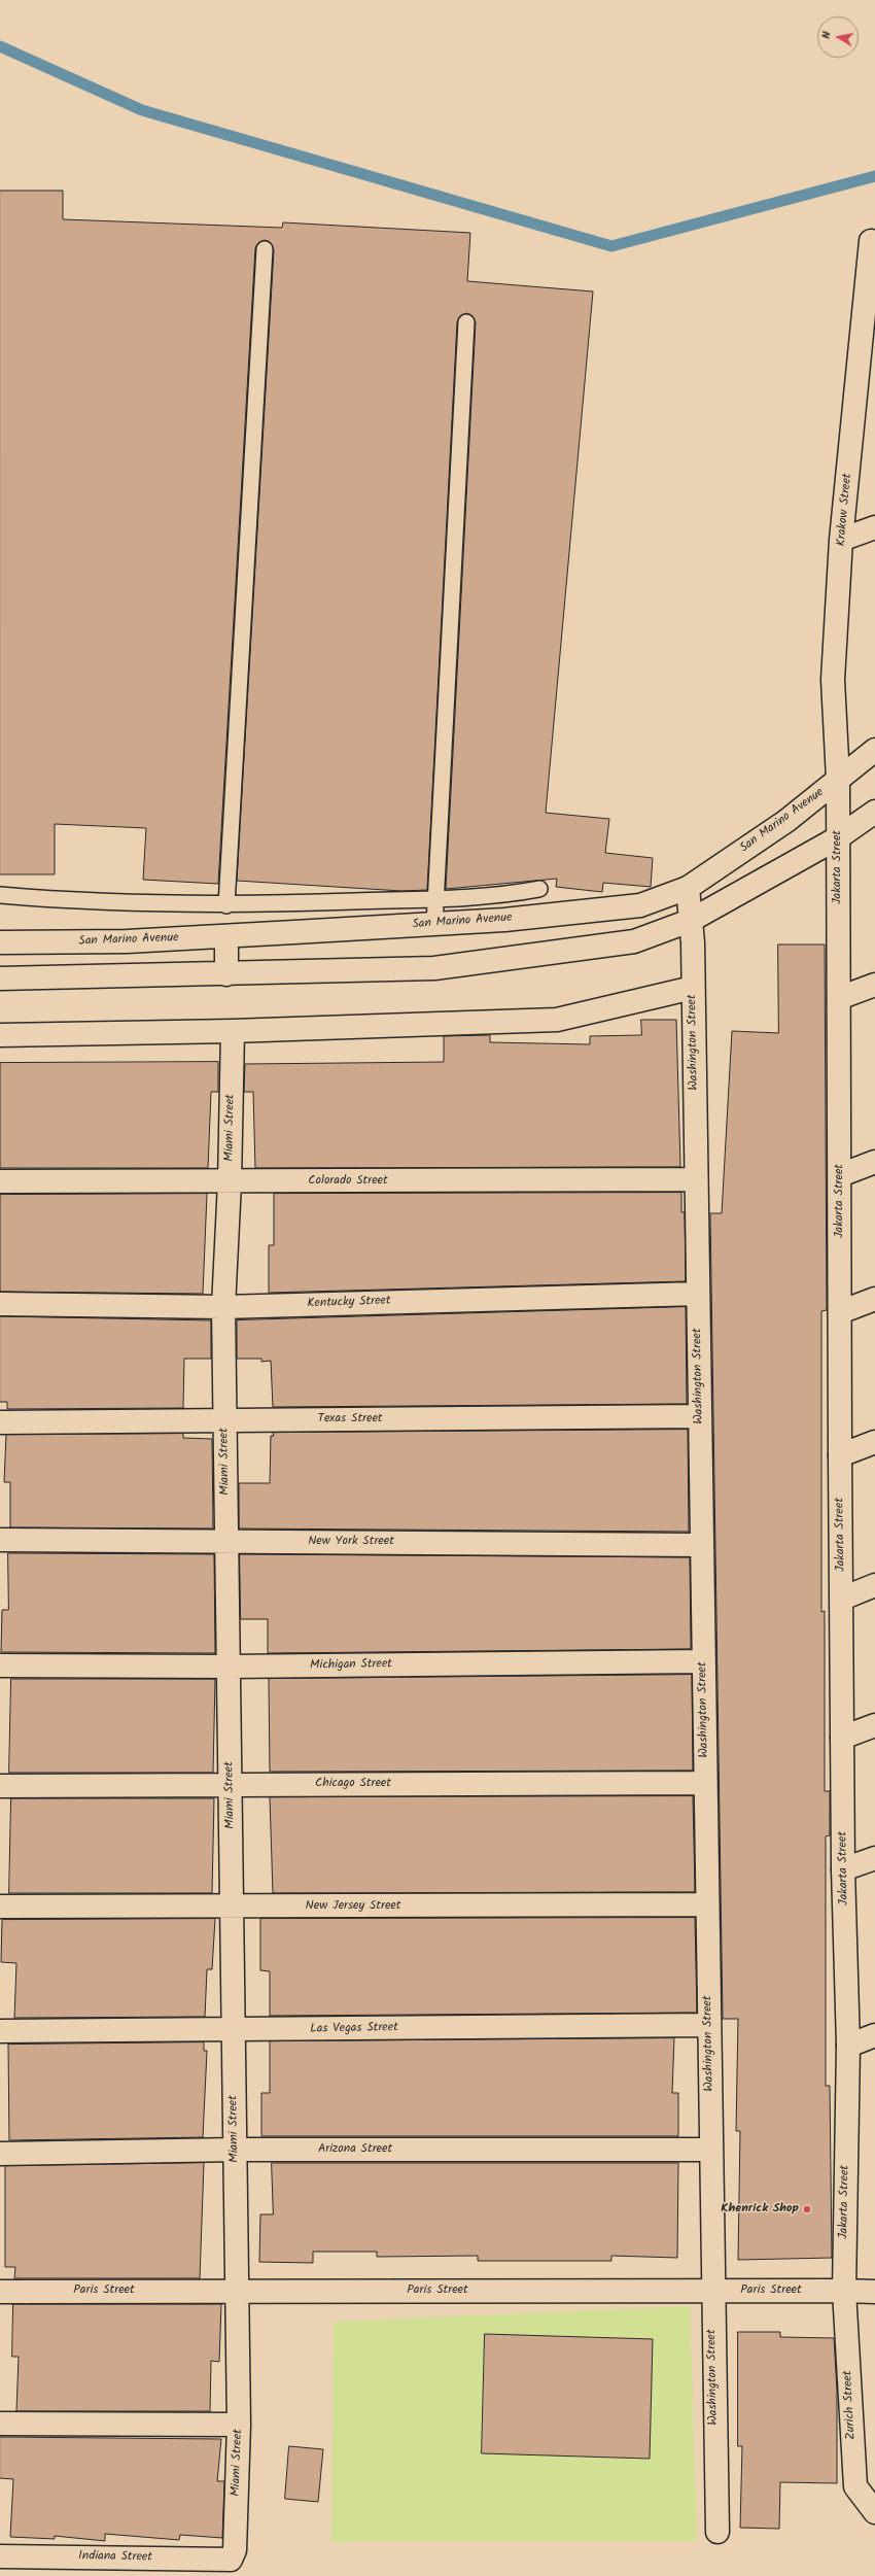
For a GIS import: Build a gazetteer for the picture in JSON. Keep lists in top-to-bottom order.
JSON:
{
  "streets": {
    "street": [
      "Krakow Street",
      "San Marino Avenue",
      "Jakarta Street",
      "Washington Street",
      "Miami Street",
      "Colorado Street",
      "Kentucky Street",
      "Texas Street",
      "New York Street",
      "Michigan Street",
      "Chicago Street",
      "New Jersey Street",
      "Las Vegas Street",
      "Arizona Street",
      "Paris Street",
      "Zurich Street",
      "Indiana Street"
    ]
  },
  "crossings": [
    ["Krakow Street", "San Marino Avenue"],
    ["Krakow Street", "Jakarta Street"],
    ["San Marino Avenue", "Jakarta Street"],
    ["San Marino Avenue", "Washington Street"],
    ["Jakarta Street", "Paris Street"],
    ["Jakarta Street", "Zurich Street"],
    ["Washington Street", "Colorado Street"],
    ["Washington Street", "Kentucky Street"],
    ["Washington Street", "Texas Street"],
    ["Washington Street", "New York Street"],
    ["Washington Street", "Michigan Street"],
    ["Washington Street", "Chicago Street"],
    ["Washington Street", "New Jersey Street"],
    ["Washington Street", "Las Vegas Street"],
    ["Washington Street", "Arizona Street"],
    ["Washington Street", "Paris Street"],
    ["Miami Street", "Colorado Street"],
    ["Miami Street", "Kentucky Street"],
    ["Miami Street", "Texas Street"],
    ["Miami Street", "New York Street"],
    ["Miami Street", "Michigan Street"],
    ["Miami Street", "Chicago Street"],
    ["Miami Street", "New Jersey Street"],
    ["Miami Street", "Las Vegas Street"],
    ["Miami Street", "Arizona Street"],
    ["Miami Street", "Paris Street"],
    ["Miami Street", "Indiana Street"],
    ["Paris Street", "Zurich Street"]
  ],
  "places": ["Khenrick Shop"],
  "north": "left"
}
